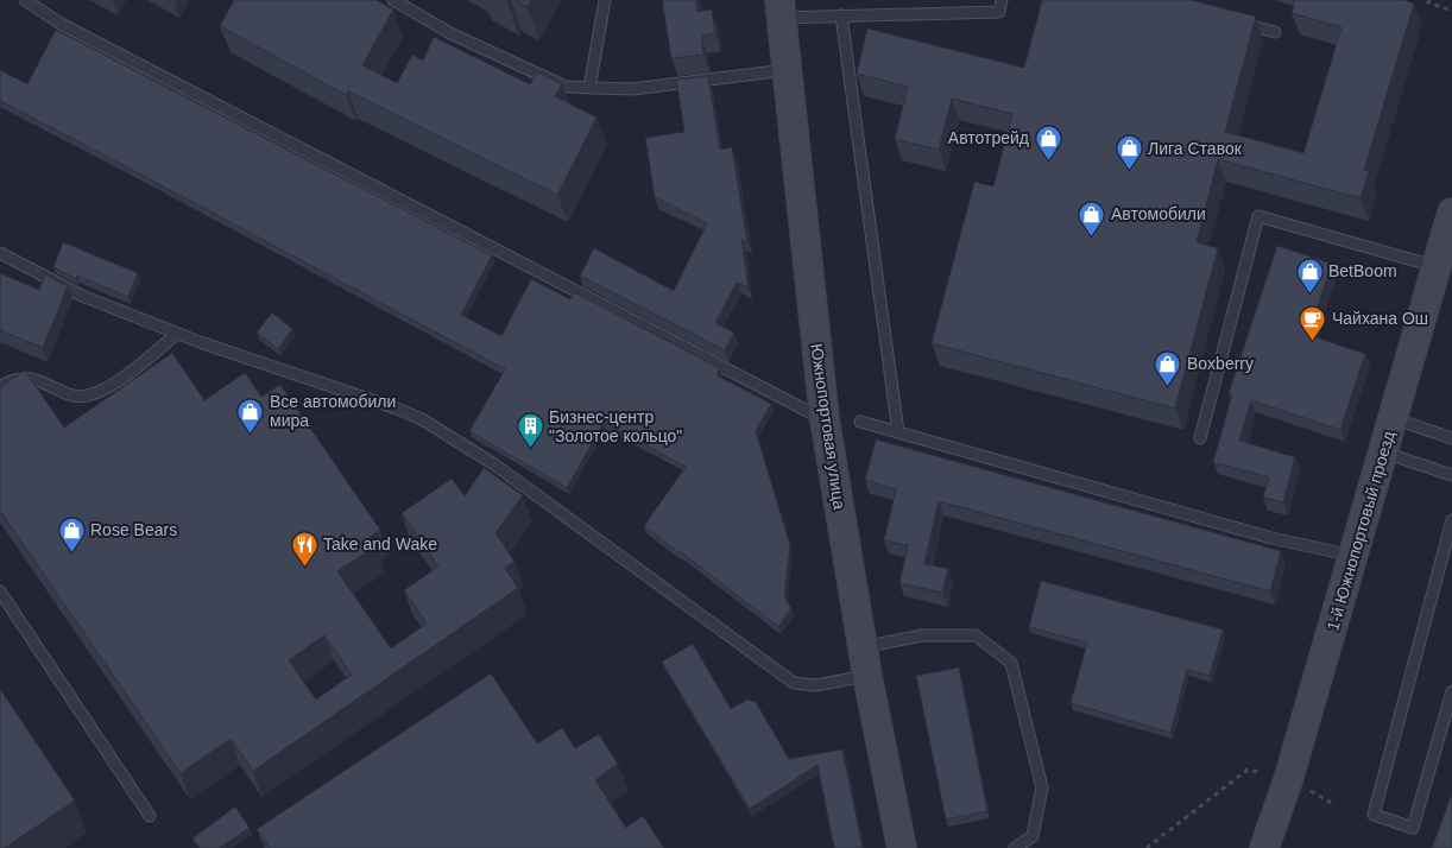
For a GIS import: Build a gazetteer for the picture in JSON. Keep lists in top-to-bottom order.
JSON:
{
  "streets": {
    "main road": ["Южнопортовая улица", "1-й Южнопортовый проезд"]
  },
  "places": {
    "shop": [
      "Автотрейд",
      "Лига Ставок",
      "Автомобили",
      "BetBoom",
      "Boxberry",
      "Все автомобили мира",
      "Rose Bears"
    ],
    "cafe": ["Чайхана Ош"],
    "building": ["Бизнес-центр \"Золотое кольцо\""],
    "restaurant": ["Take and Wake"]
  }
}
